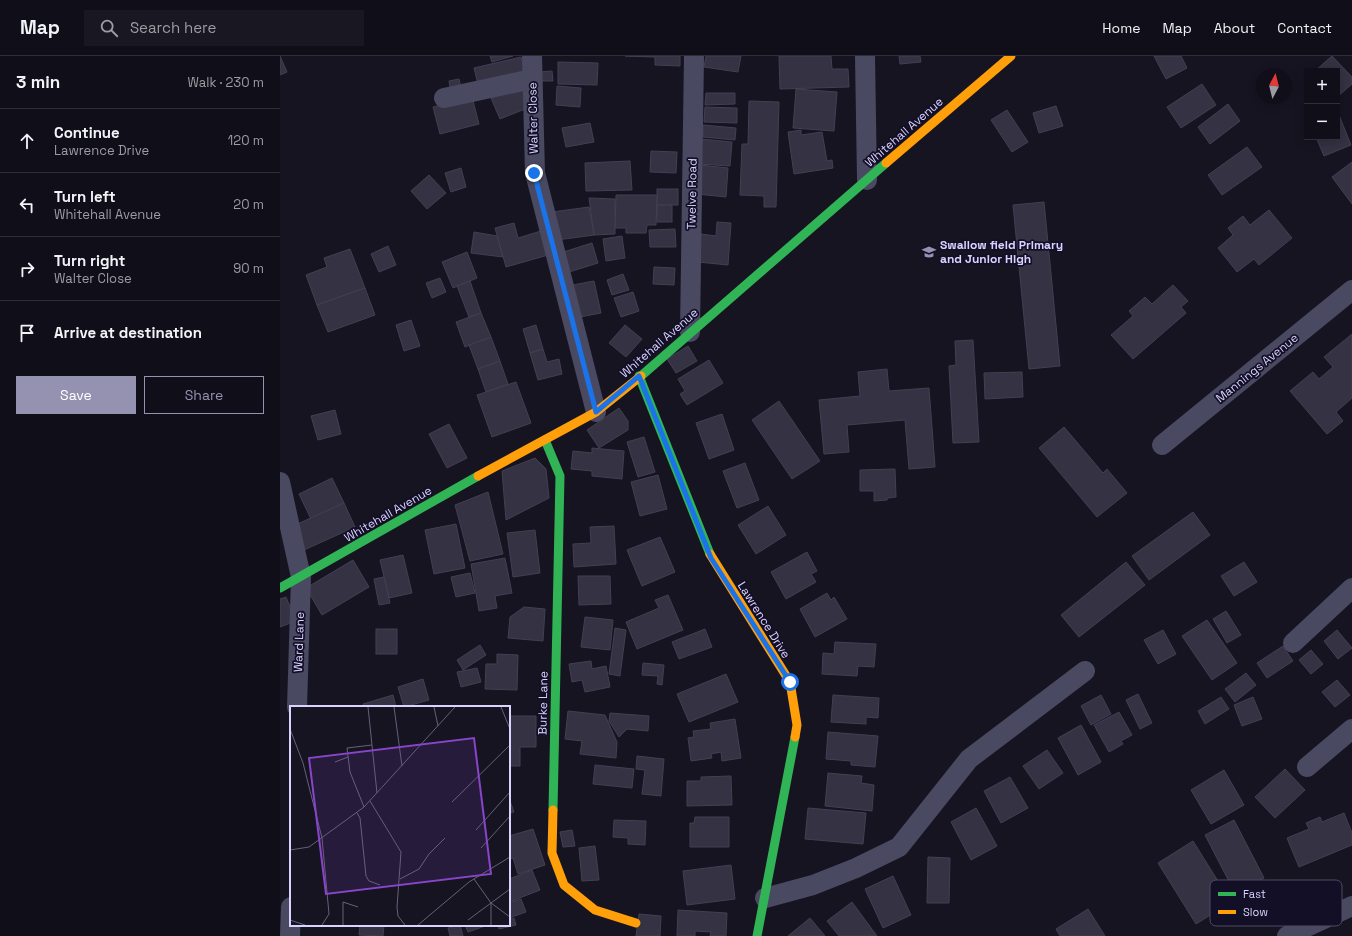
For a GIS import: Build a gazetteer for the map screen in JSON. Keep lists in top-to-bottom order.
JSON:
{
  "streets": {
    "street": [
      "Walter Close",
      "Whitehall Avenue",
      "Twelve Road",
      "Mannings Avenue",
      "Lawrence Drive",
      "Ward Lane",
      "Burke Lane"
    ]
  },
  "crossings": [
    ["Walter Close", "Whitehall Avenue"],
    ["Whitehall Avenue", "Twelve Road"],
    ["Whitehall Avenue", "Lawrence Drive"],
    ["Whitehall Avenue", "Ward Lane"],
    ["Whitehall Avenue", "Burke Lane"]
  ],
  "places": {
    "school or university": ["Swallow field Primary and Junior High"]
  },
  "legend": ["Fast", "Slow"],
  "north": "top",
  "page": {
    "header": "Map",
    "search": "Search here",
    "nav": [
      "Home",
      "Map",
      "About",
      "Contact"
    ],
    "heading": ["3 min", "Walk · 230 m"],
    "map_buttons": ["+", "−"],
    "list": [
      ["Continue", "Lawrence Drive", "120 m"],
      ["Turn left", "Whitehall Avenue", "20 m"],
      ["Turn right", "Walter Close", "90 m"],
      "Arrive at destination"
    ],
    "buttons": ["Save", "Share"]
  }
}
